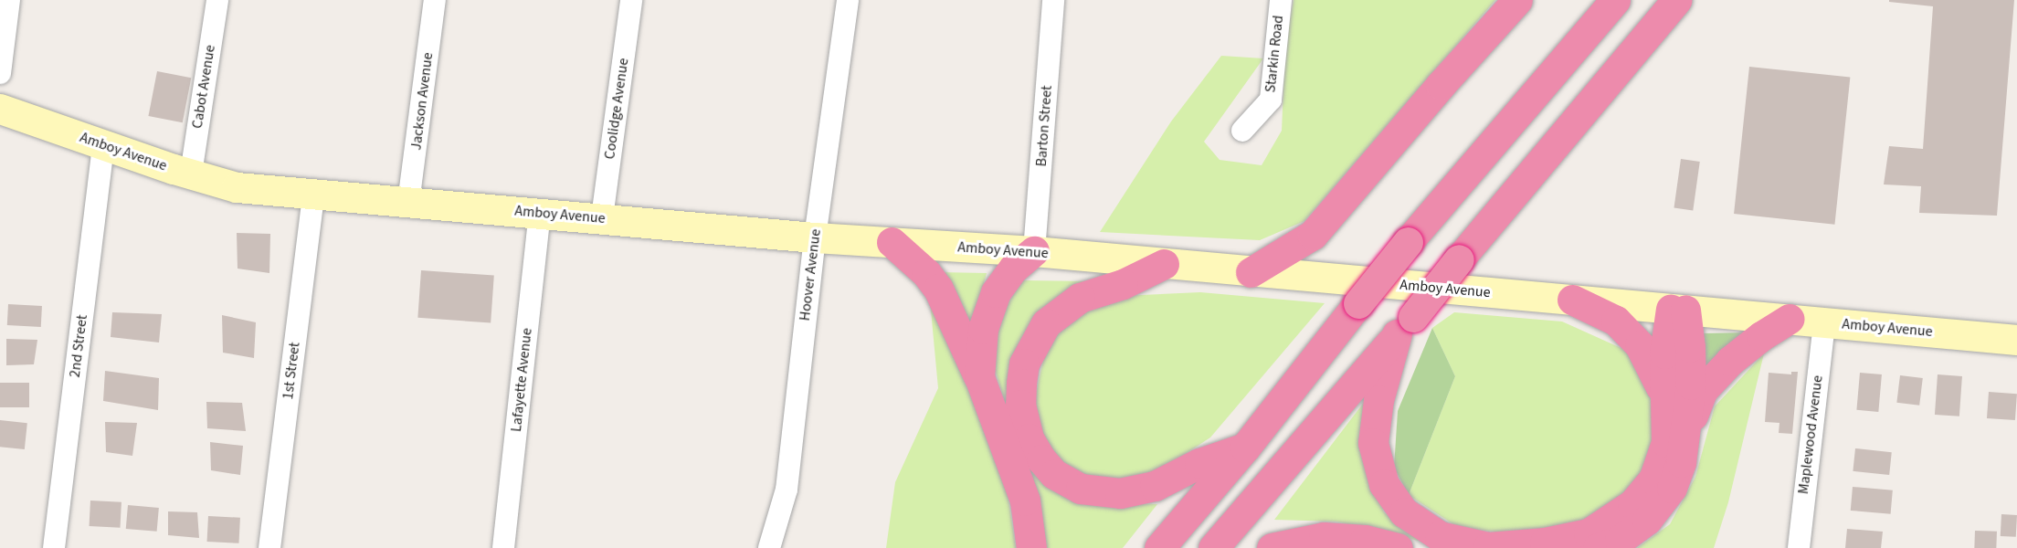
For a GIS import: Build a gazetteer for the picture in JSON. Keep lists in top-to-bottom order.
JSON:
{
  "streets": {
    "street": [
      "Starkin Road",
      "Cabot Avenue",
      "Jackson Avenue",
      "Coolidge Avenue",
      "Barton Street",
      "Amboy Avenue",
      "Hoover Avenue",
      "2nd Street",
      "1st Street",
      "Lafayette Avenue",
      "Maplewood Avenue"
    ]
  },
  "crossings": [
    ["Cabot Avenue", "Amboy Avenue"],
    ["Jackson Avenue", "Amboy Avenue"],
    ["Coolidge Avenue", "Amboy Avenue"],
    ["Barton Street", "Amboy Avenue"],
    ["Amboy Avenue", "Hoover Avenue"],
    ["Amboy Avenue", "2nd Street"],
    ["Amboy Avenue", "1st Street"],
    ["Amboy Avenue", "Lafayette Avenue"],
    ["Amboy Avenue", "Maplewood Avenue"]
  ]
}
